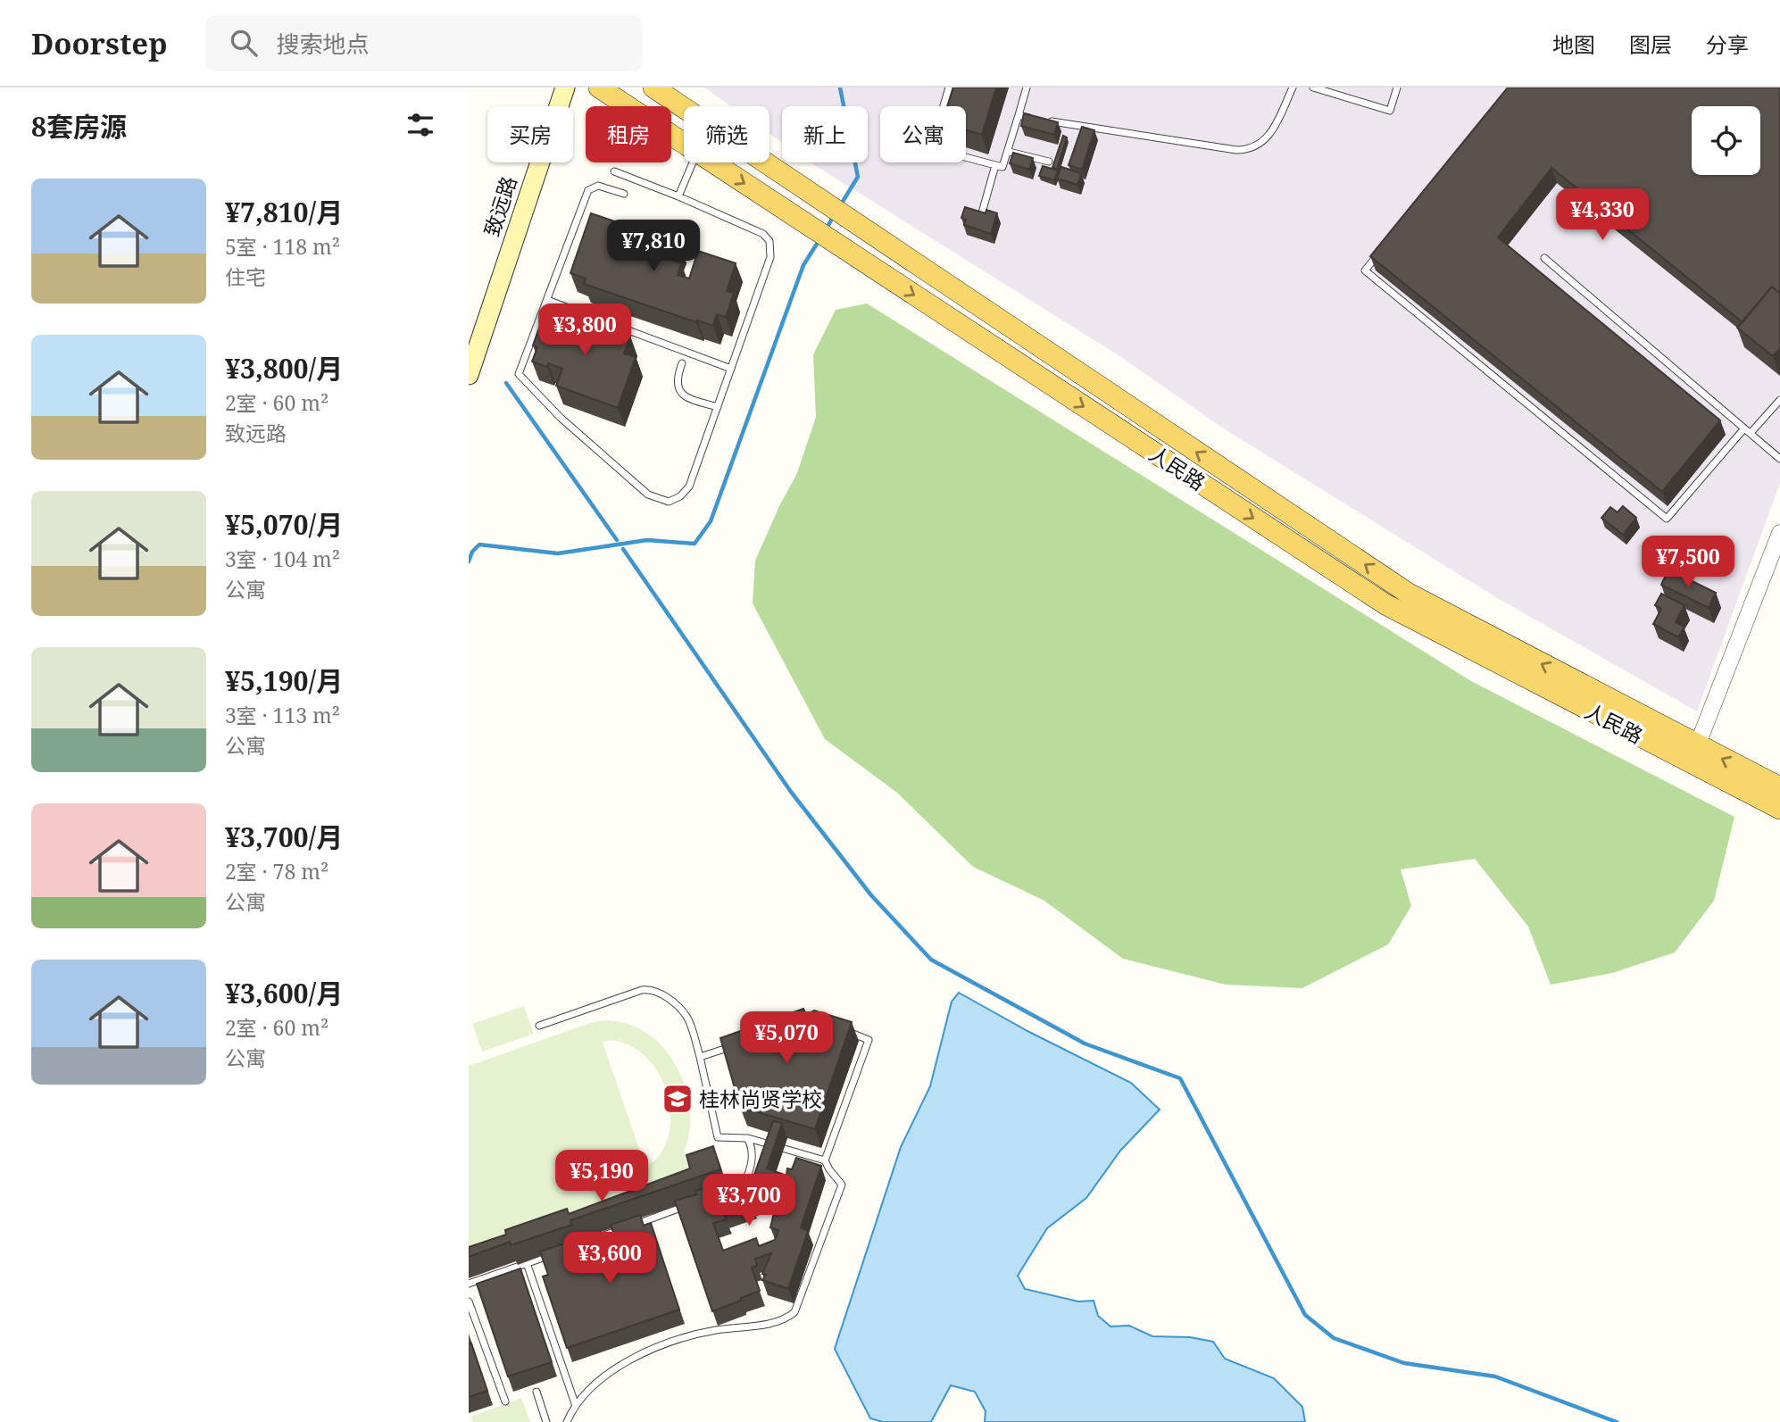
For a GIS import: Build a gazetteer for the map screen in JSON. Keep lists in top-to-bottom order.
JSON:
{
  "streets": {
    "main road": ["致远路", "人民路"]
  },
  "places": {
    "school or university": ["桂林尚贤学校"]
  },
  "page": {
    "header": "Doorstep",
    "search": "搜索地点",
    "nav": ["地图", "图层", "分享"],
    "heading": "8套房源",
    "chip": [
      "买房",
      "租房",
      "筛选",
      "新上",
      "公寓"
    ],
    "list": [
      {
        "name": "¥7,810/月",
        "note": "5室 · 118 m² · 住宅"
      },
      {
        "name": "¥3,800/月",
        "note": "2室 · 60 m² · 致远路"
      },
      {
        "name": "¥5,070/月",
        "note": "3室 · 104 m² · 公寓"
      },
      {
        "name": "¥5,190/月",
        "note": "3室 · 113 m² · 公寓"
      },
      {
        "name": "¥3,700/月",
        "note": "2室 · 78 m² · 公寓"
      },
      {
        "name": "¥3,600/月",
        "note": "2室 · 60 m² · 公寓"
      }
    ],
    "price": [
      "¥4,330",
      "¥7,810",
      "¥3,800",
      "¥7,500",
      "¥5,070",
      "¥5,190",
      "¥3,700",
      "¥3,600"
    ]
  }
}
